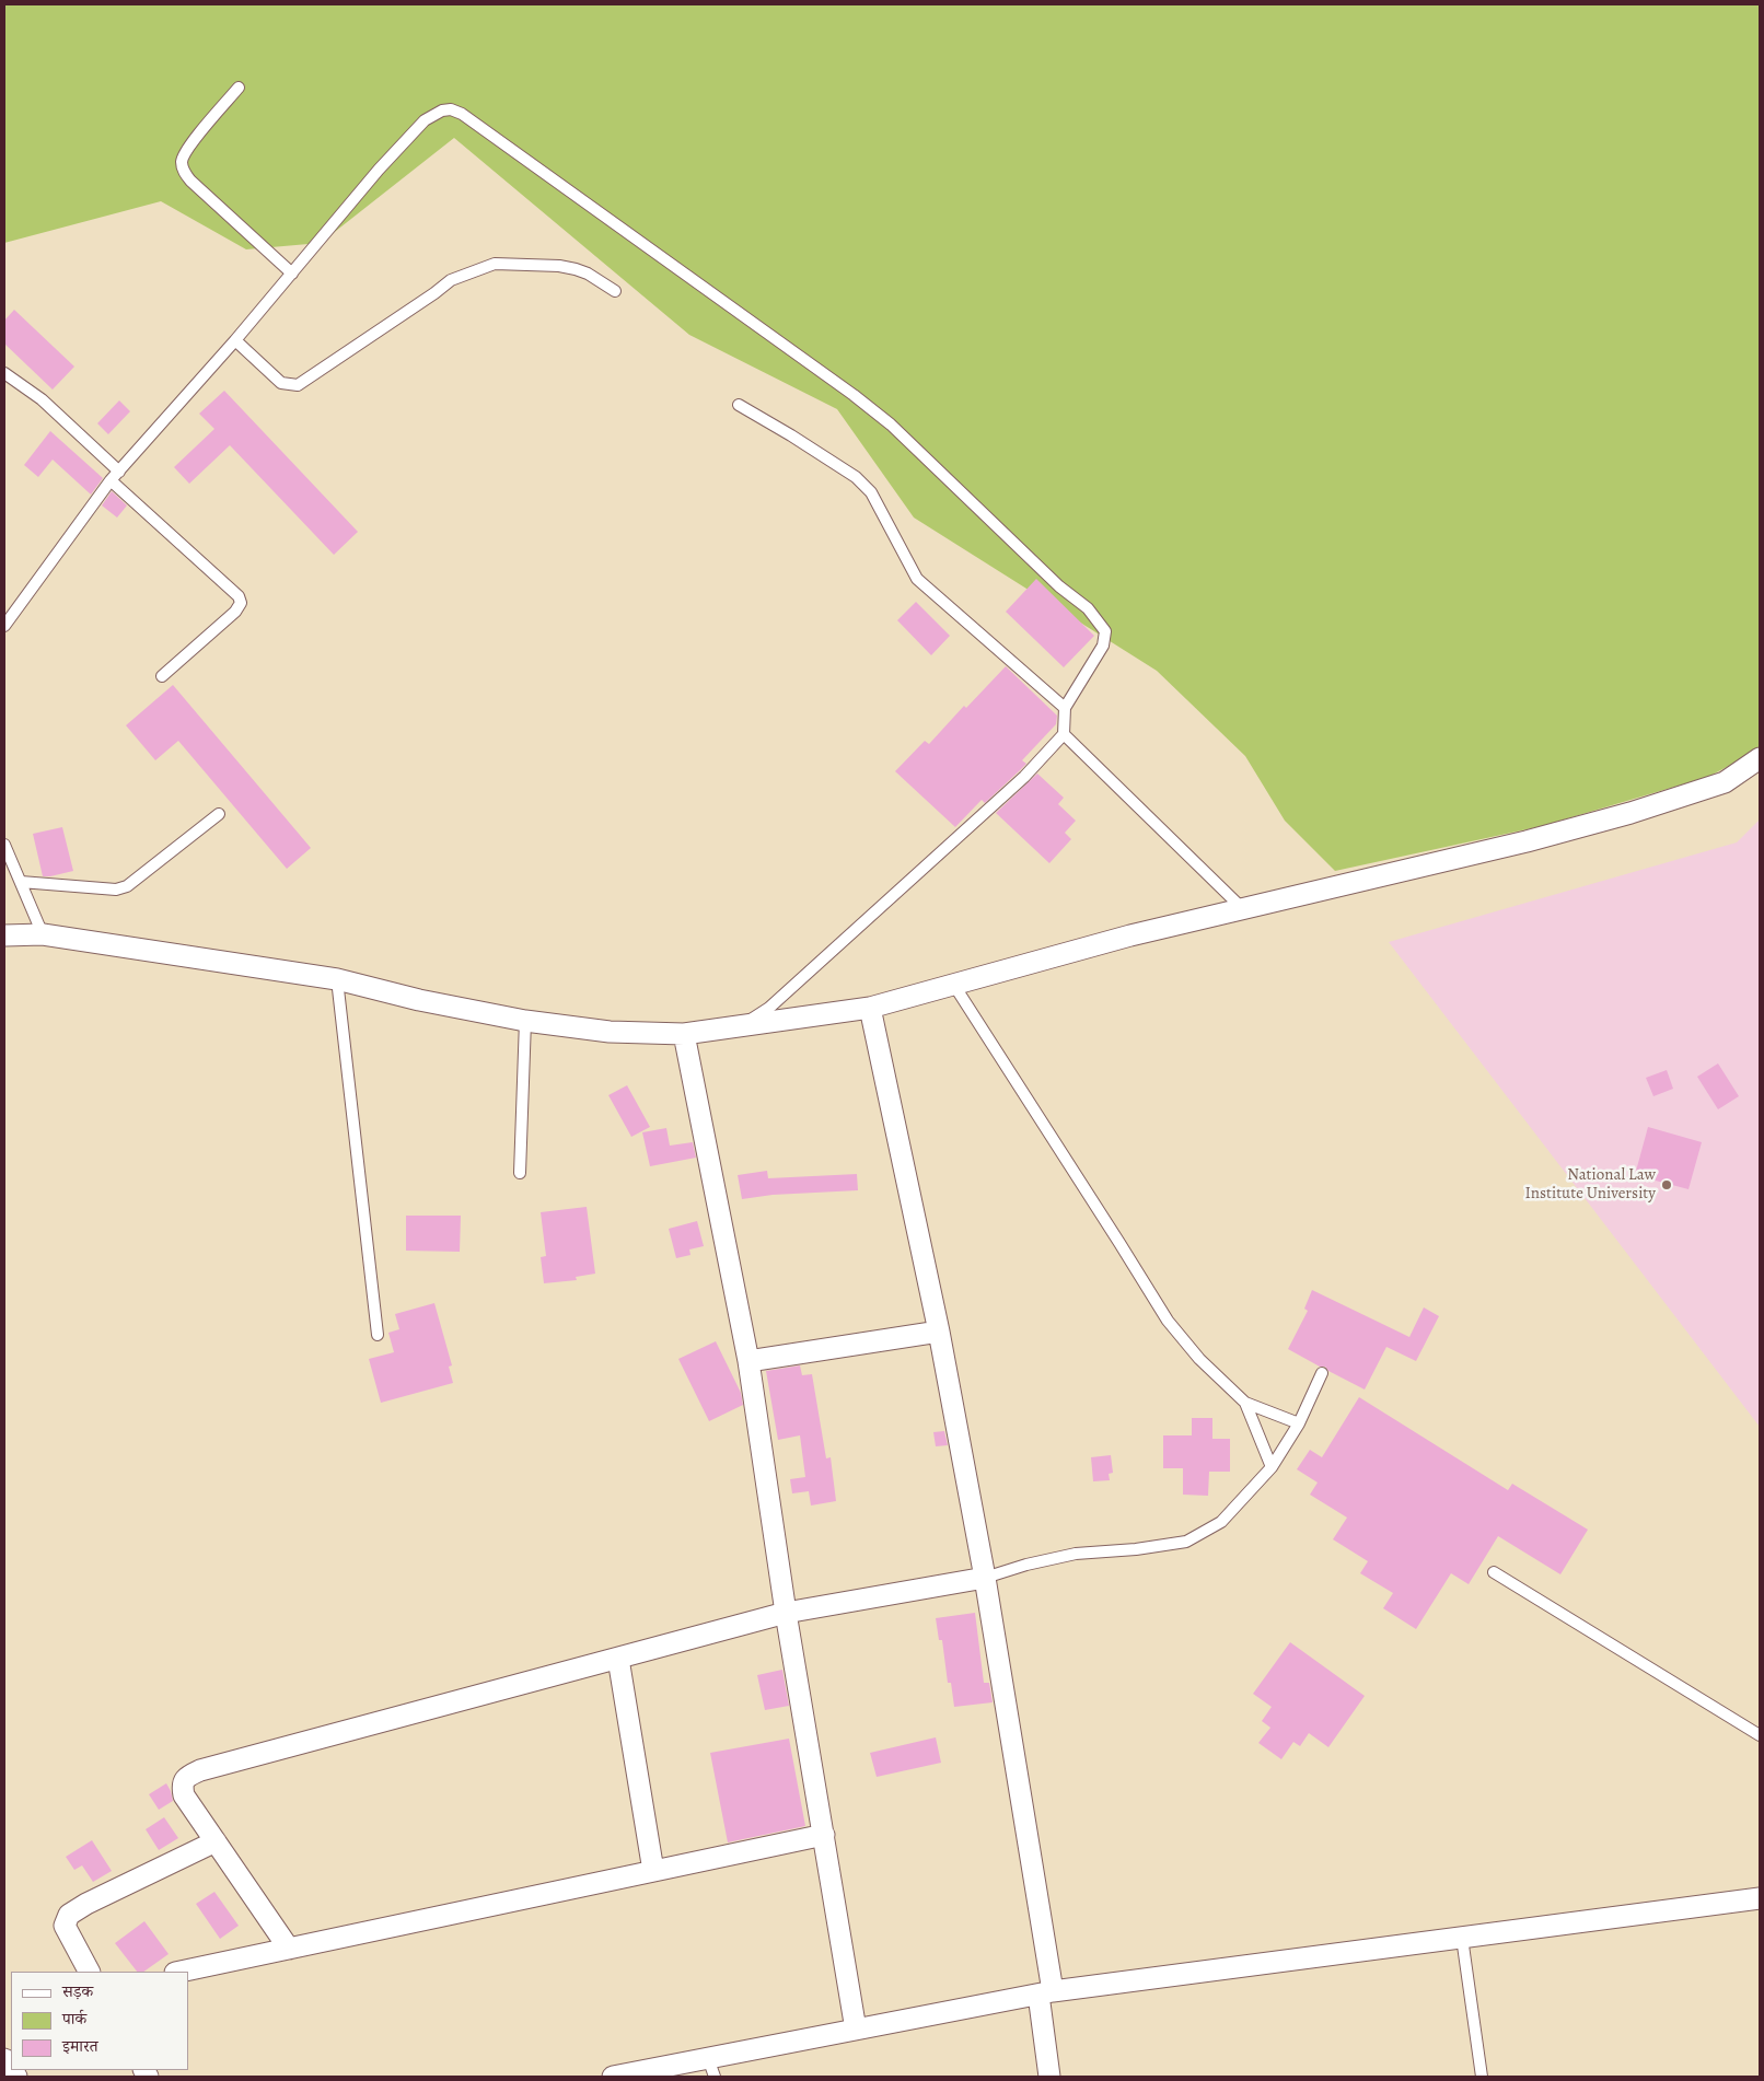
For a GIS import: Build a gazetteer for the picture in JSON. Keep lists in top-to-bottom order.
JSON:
{
  "places": ["National Law Institute University"],
  "legend": ["सड़क", "पार्क", "इमारत"]
}
